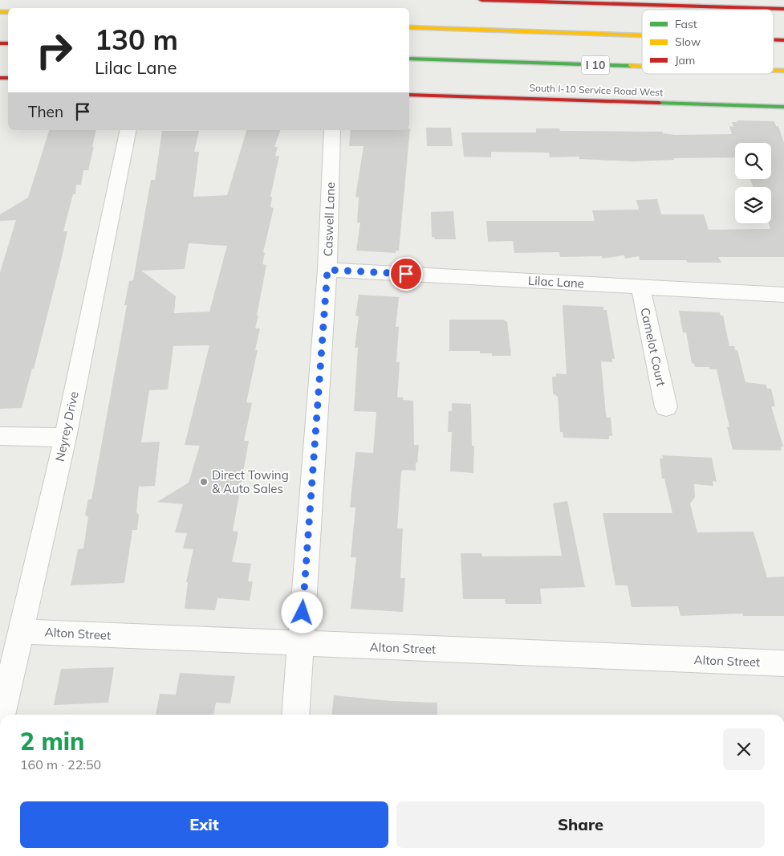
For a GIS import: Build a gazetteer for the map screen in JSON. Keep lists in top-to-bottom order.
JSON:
{
  "streets": {
    "main road": ["I 10", "South I-10 Service Road West"],
    "street": [
      "Caswell Lane",
      "Lilac Lane",
      "Camelot Court",
      "Neyrey Drive",
      "Alton Street"
    ]
  },
  "crossings": [
    ["Caswell Lane", "Lilac Lane"],
    ["Caswell Lane", "Alton Street"],
    ["Lilac Lane", "Camelot Court"],
    ["Neyrey Drive", "Alton Street"]
  ],
  "places": ["Direct Towing & Auto Sales"],
  "legend": ["Fast", "Slow", "Jam"],
  "page": {
    "turn": ["130 m", "Lilac Lane"],
    "then": "Then",
    "heading": ["2 min", "160 m · 22:50"],
    "buttons": ["Exit", "Share"]
  }
}
